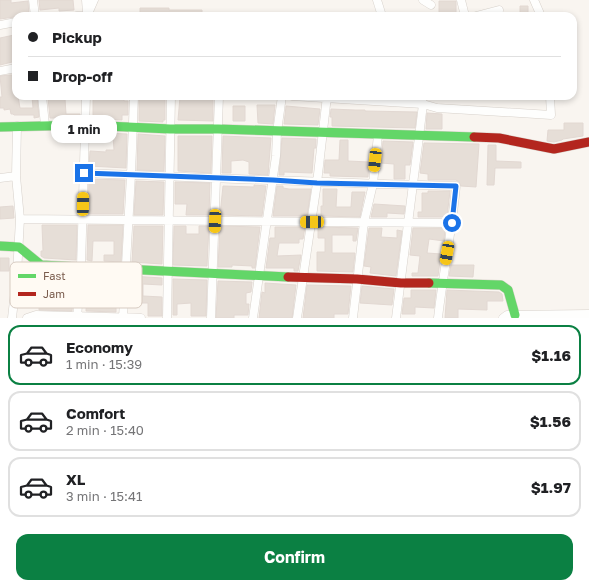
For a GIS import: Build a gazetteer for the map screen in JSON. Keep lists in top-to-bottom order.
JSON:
{
  "legend": ["Fast", "Jam"],
  "page": {
    "banner": ["Pickup", "Drop-off"],
    "bubble": "1 min",
    "list": [
      {
        "name": "Economy",
        "note": "1 min · 15:39",
        "value": "$1.16"
      },
      {
        "name": "Comfort",
        "note": "2 min · 15:40",
        "value": "$1.56"
      },
      {
        "name": "XL",
        "note": "3 min · 15:41",
        "value": "$1.97"
      }
    ],
    "buttons": "Confirm"
  }
}
